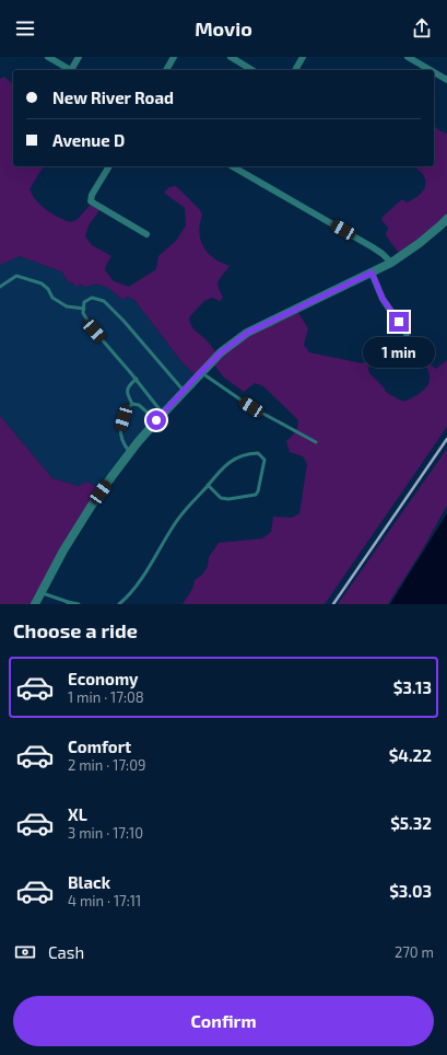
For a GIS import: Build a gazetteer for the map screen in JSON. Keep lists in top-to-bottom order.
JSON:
{
  "page": {
    "header": "Movio",
    "banner": ["New River Road", "Avenue D"],
    "bubble": "1 min",
    "heading": "Choose a ride",
    "list": [
      {
        "name": "Economy",
        "note": "1 min · 17:08",
        "value": "$3.13"
      },
      {
        "name": "Comfort",
        "note": "2 min · 17:09",
        "value": "$4.22"
      },
      {
        "name": "XL",
        "note": "3 min · 17:10",
        "value": "$5.32"
      },
      {
        "name": "Black",
        "note": "4 min · 17:11",
        "value": "$3.03"
      }
    ],
    "pay": ["Cash", "270 m"],
    "buttons": "Confirm"
  }
}
